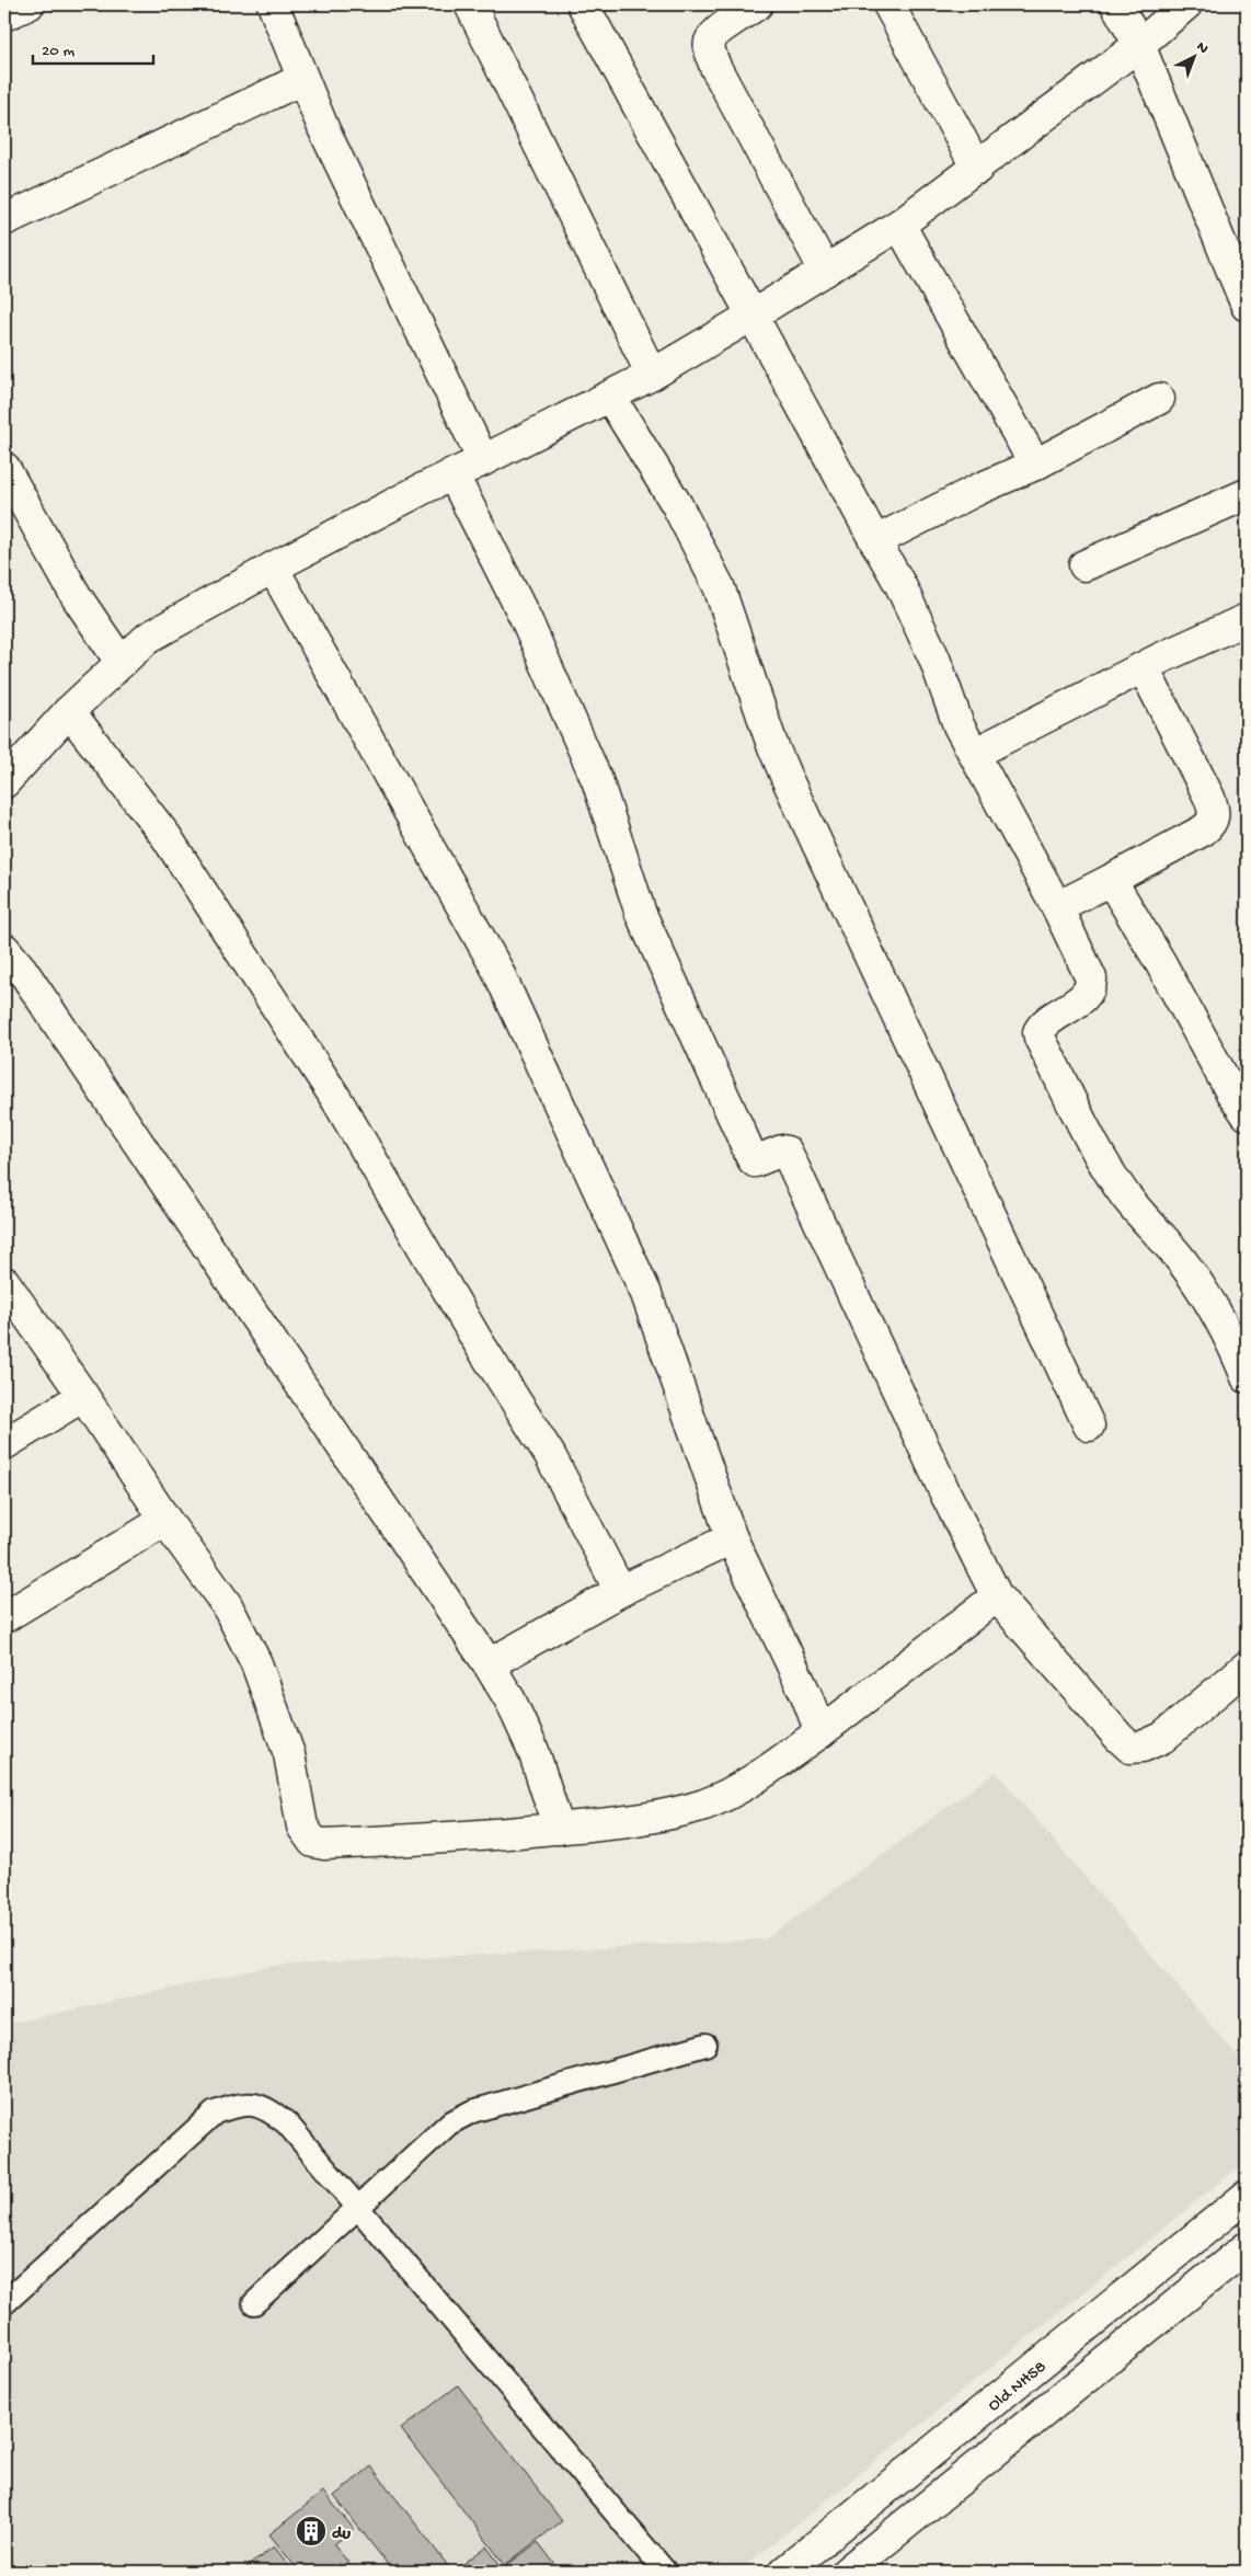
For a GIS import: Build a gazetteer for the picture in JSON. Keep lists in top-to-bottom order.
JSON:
{
  "streets": {
    "street": ["Old NH58"]
  },
  "places": {
    "building": ["du"]
  },
  "scale_bar": "20 m",
  "north": "top right"
}
